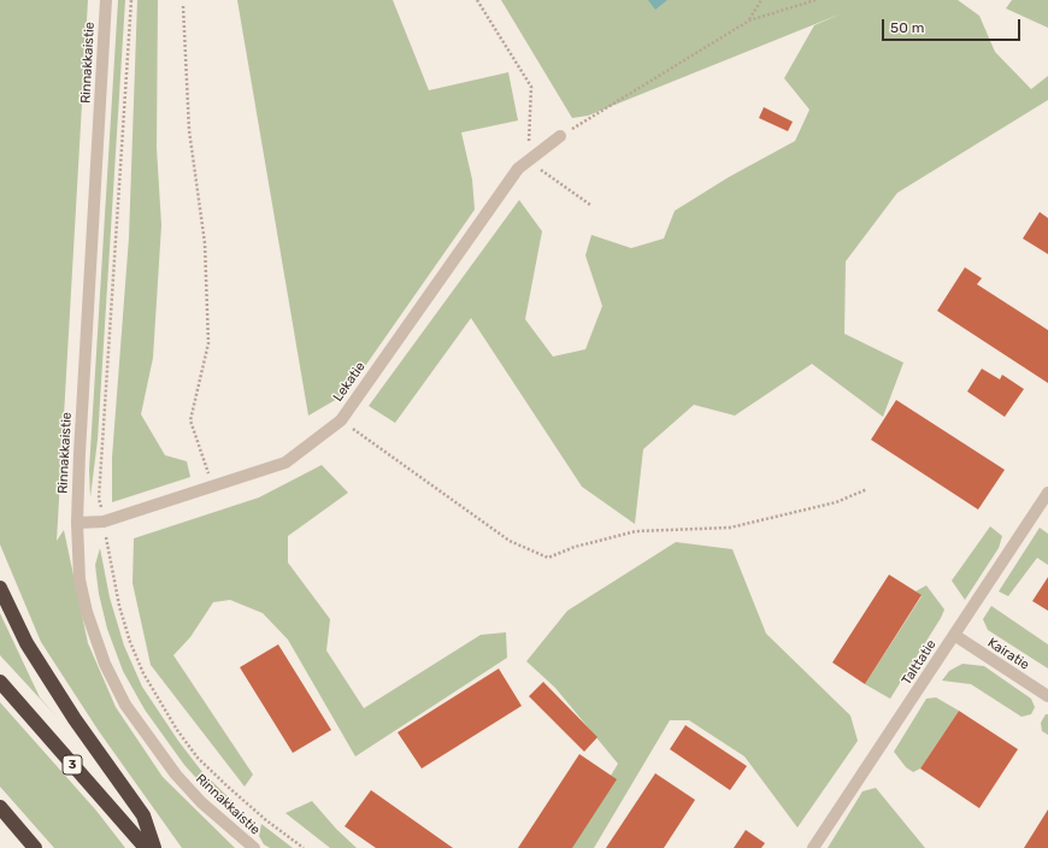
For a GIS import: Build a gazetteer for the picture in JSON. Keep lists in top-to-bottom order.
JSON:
{
  "streets": {
    "highway": ["3"],
    "street": [
      "Rinnakkaistie",
      "Lekatie",
      "Kairatie",
      "Talttatie"
    ]
  },
  "crossings": [
    ["Rinnakkaistie", "Lekatie"],
    ["Kairatie", "Talttatie"]
  ],
  "scale_bar": "50 m"
}
